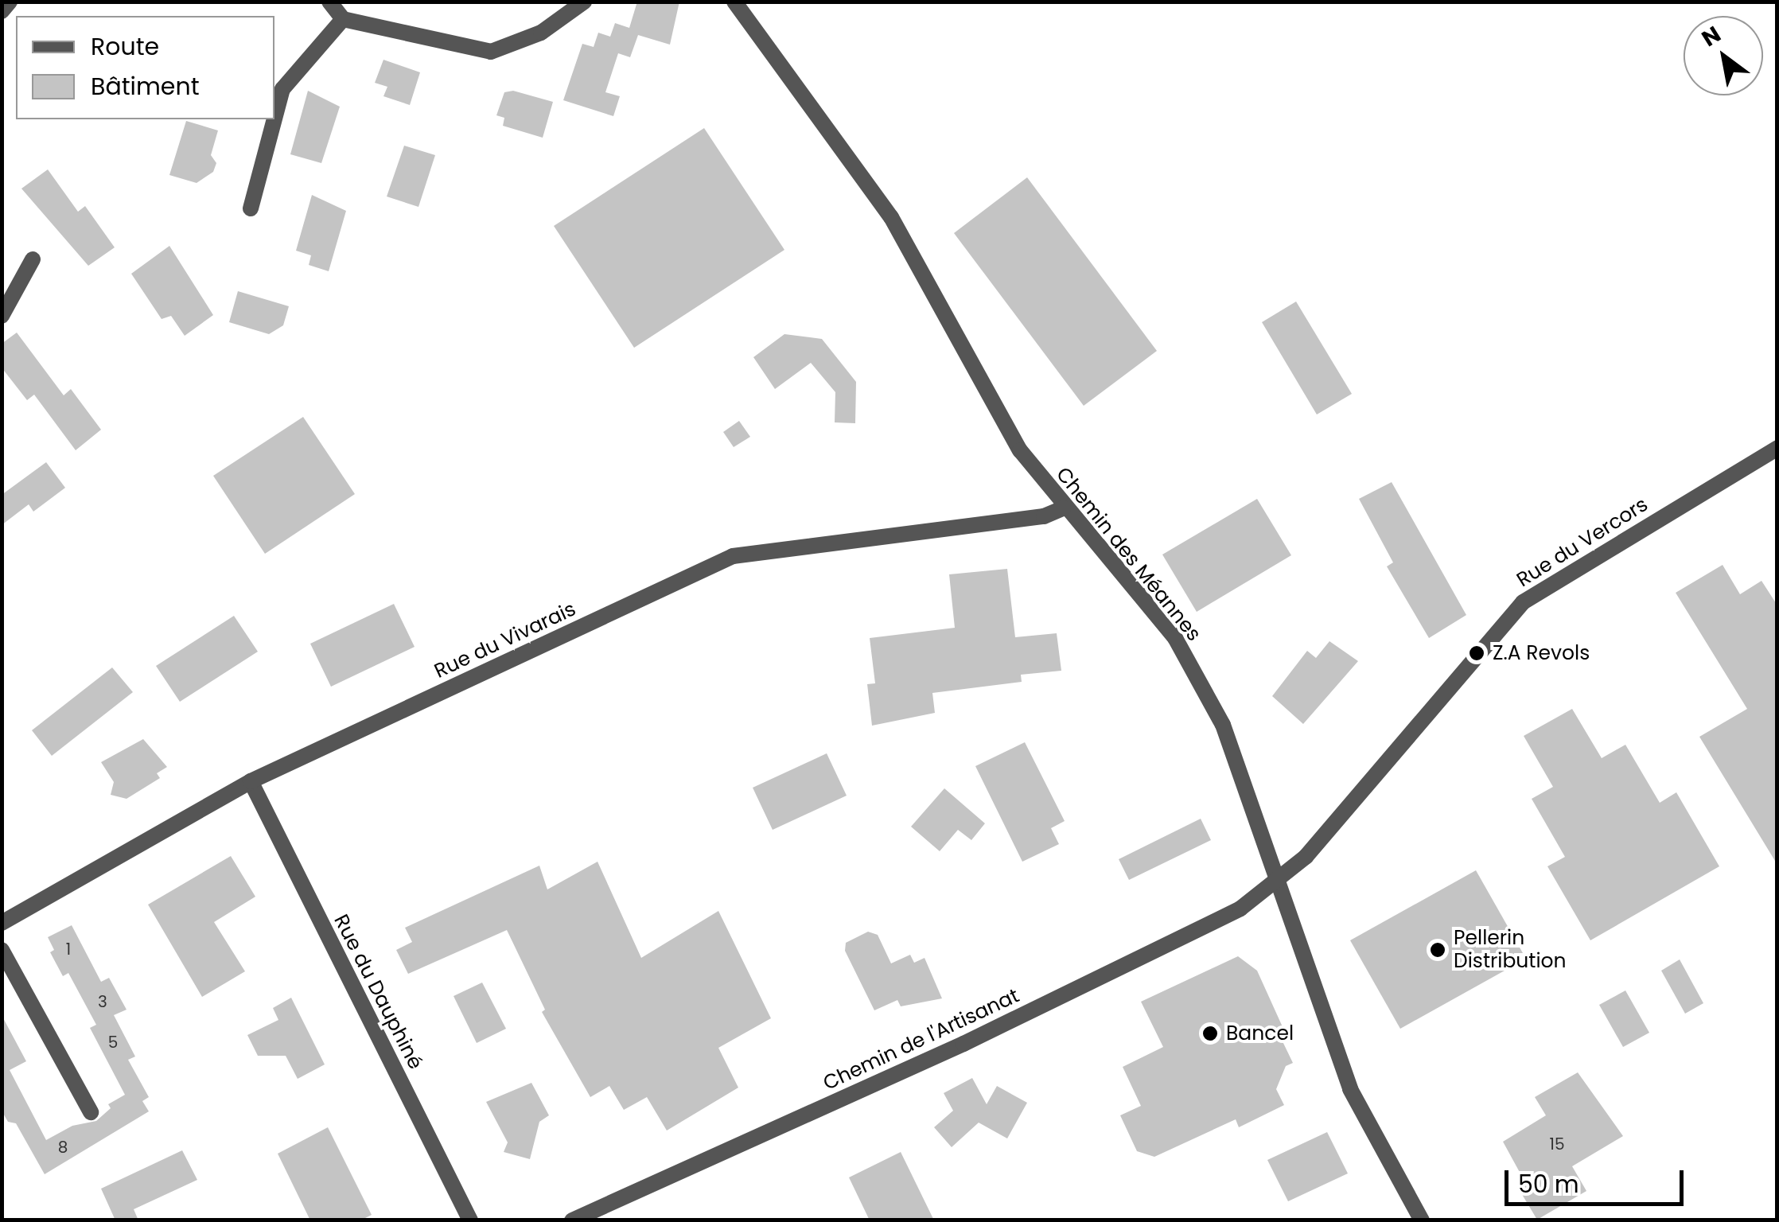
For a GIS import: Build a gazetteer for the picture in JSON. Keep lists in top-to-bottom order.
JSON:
{
  "streets": {
    "street": [
      "Rue du Vercors",
      "Chemin des Méannes",
      "Rue du Vivarais",
      "Rue du Dauphiné",
      "Chemin de l'Artisanat"
    ]
  },
  "crossings": [
    ["Rue du Vercors", "Chemin des Méannes"],
    ["Rue du Vercors", "Chemin de l'Artisanat"],
    ["Chemin des Méannes", "Rue du Vivarais"],
    ["Chemin des Méannes", "Chemin de l'Artisanat"],
    ["Rue du Vivarais", "Rue du Dauphiné"]
  ],
  "places": ["Z.A Revols", "Pellerin Distribution", "Bancel"],
  "house_numbers": [
    "1",
    "3",
    "5",
    "15",
    "8"
  ],
  "legend": ["Route", "Bâtiment"],
  "scale_bar": "50 m",
  "north": "top left"
}
